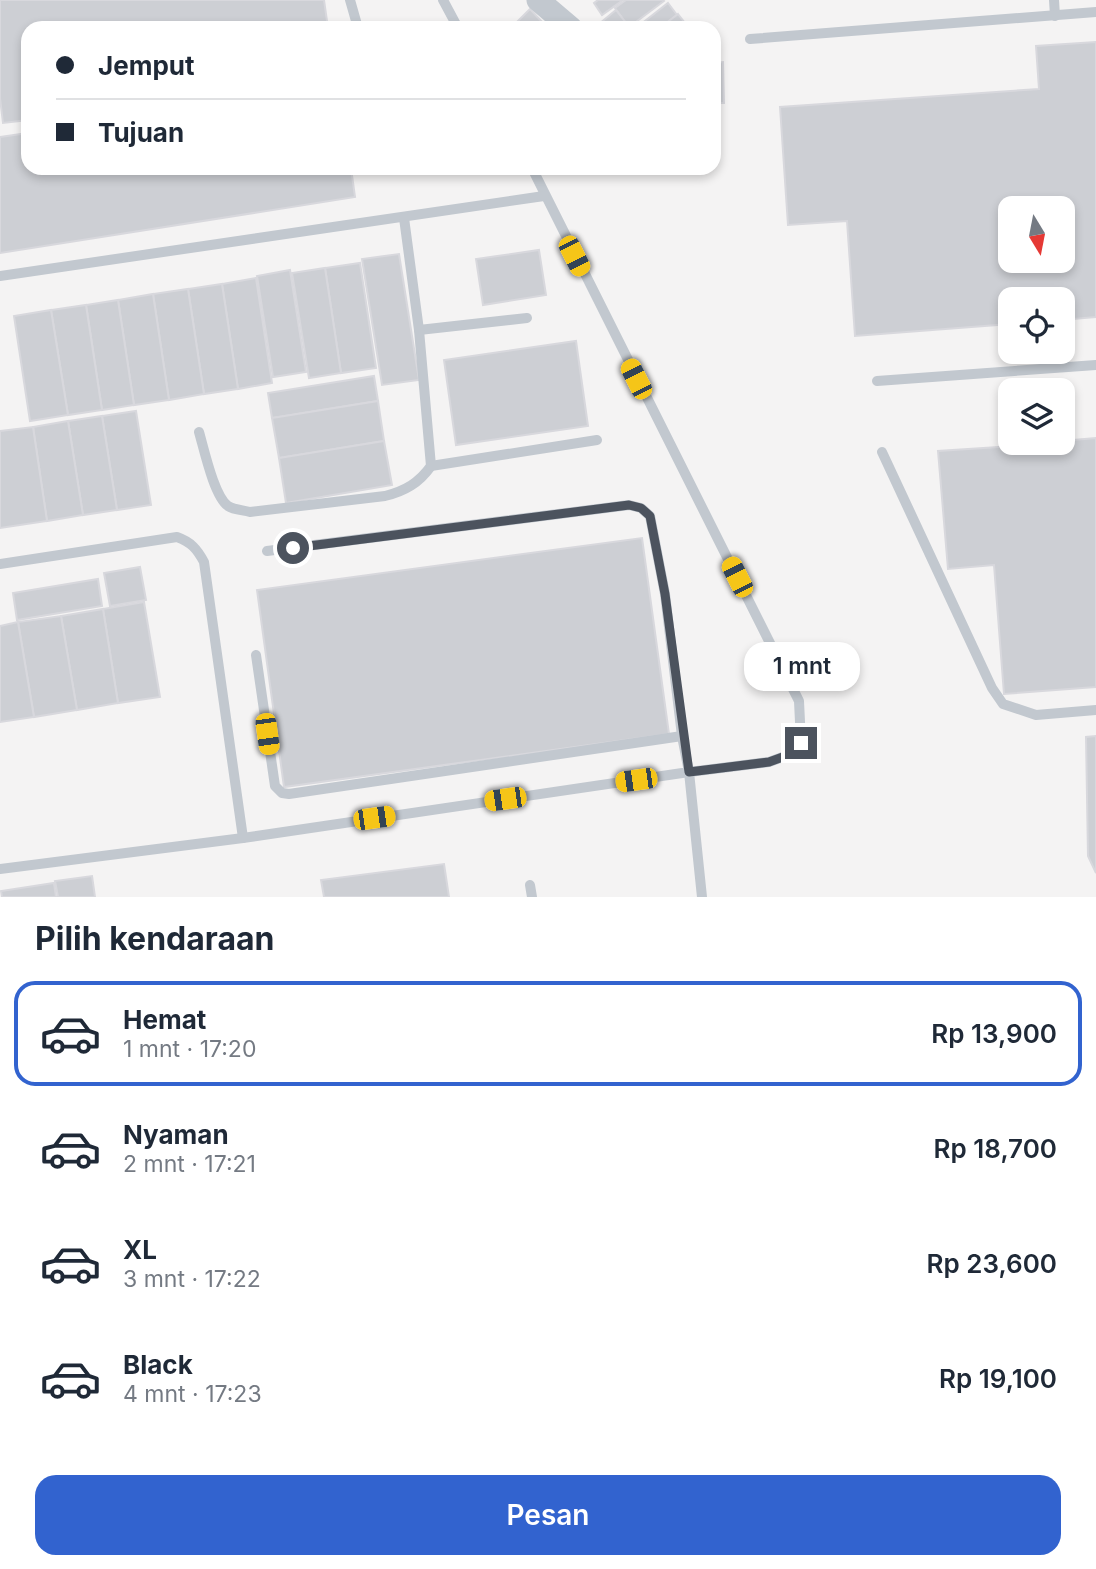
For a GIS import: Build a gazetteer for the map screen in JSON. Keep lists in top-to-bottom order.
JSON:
{
  "north": "bottom",
  "page": {
    "banner": ["Jemput", "Tujuan"],
    "bubble": "1 mnt",
    "heading": "Pilih kendaraan",
    "list": [
      {
        "name": "Hemat",
        "note": "1 mnt · 17:20",
        "value": "Rp 13,900"
      },
      {
        "name": "Nyaman",
        "note": "2 mnt · 17:21",
        "value": "Rp 18,700"
      },
      {
        "name": "XL",
        "note": "3 mnt · 17:22",
        "value": "Rp 23,600"
      },
      {
        "name": "Black",
        "note": "4 mnt · 17:23",
        "value": "Rp 19,100"
      }
    ],
    "buttons": "Pesan"
  }
}
